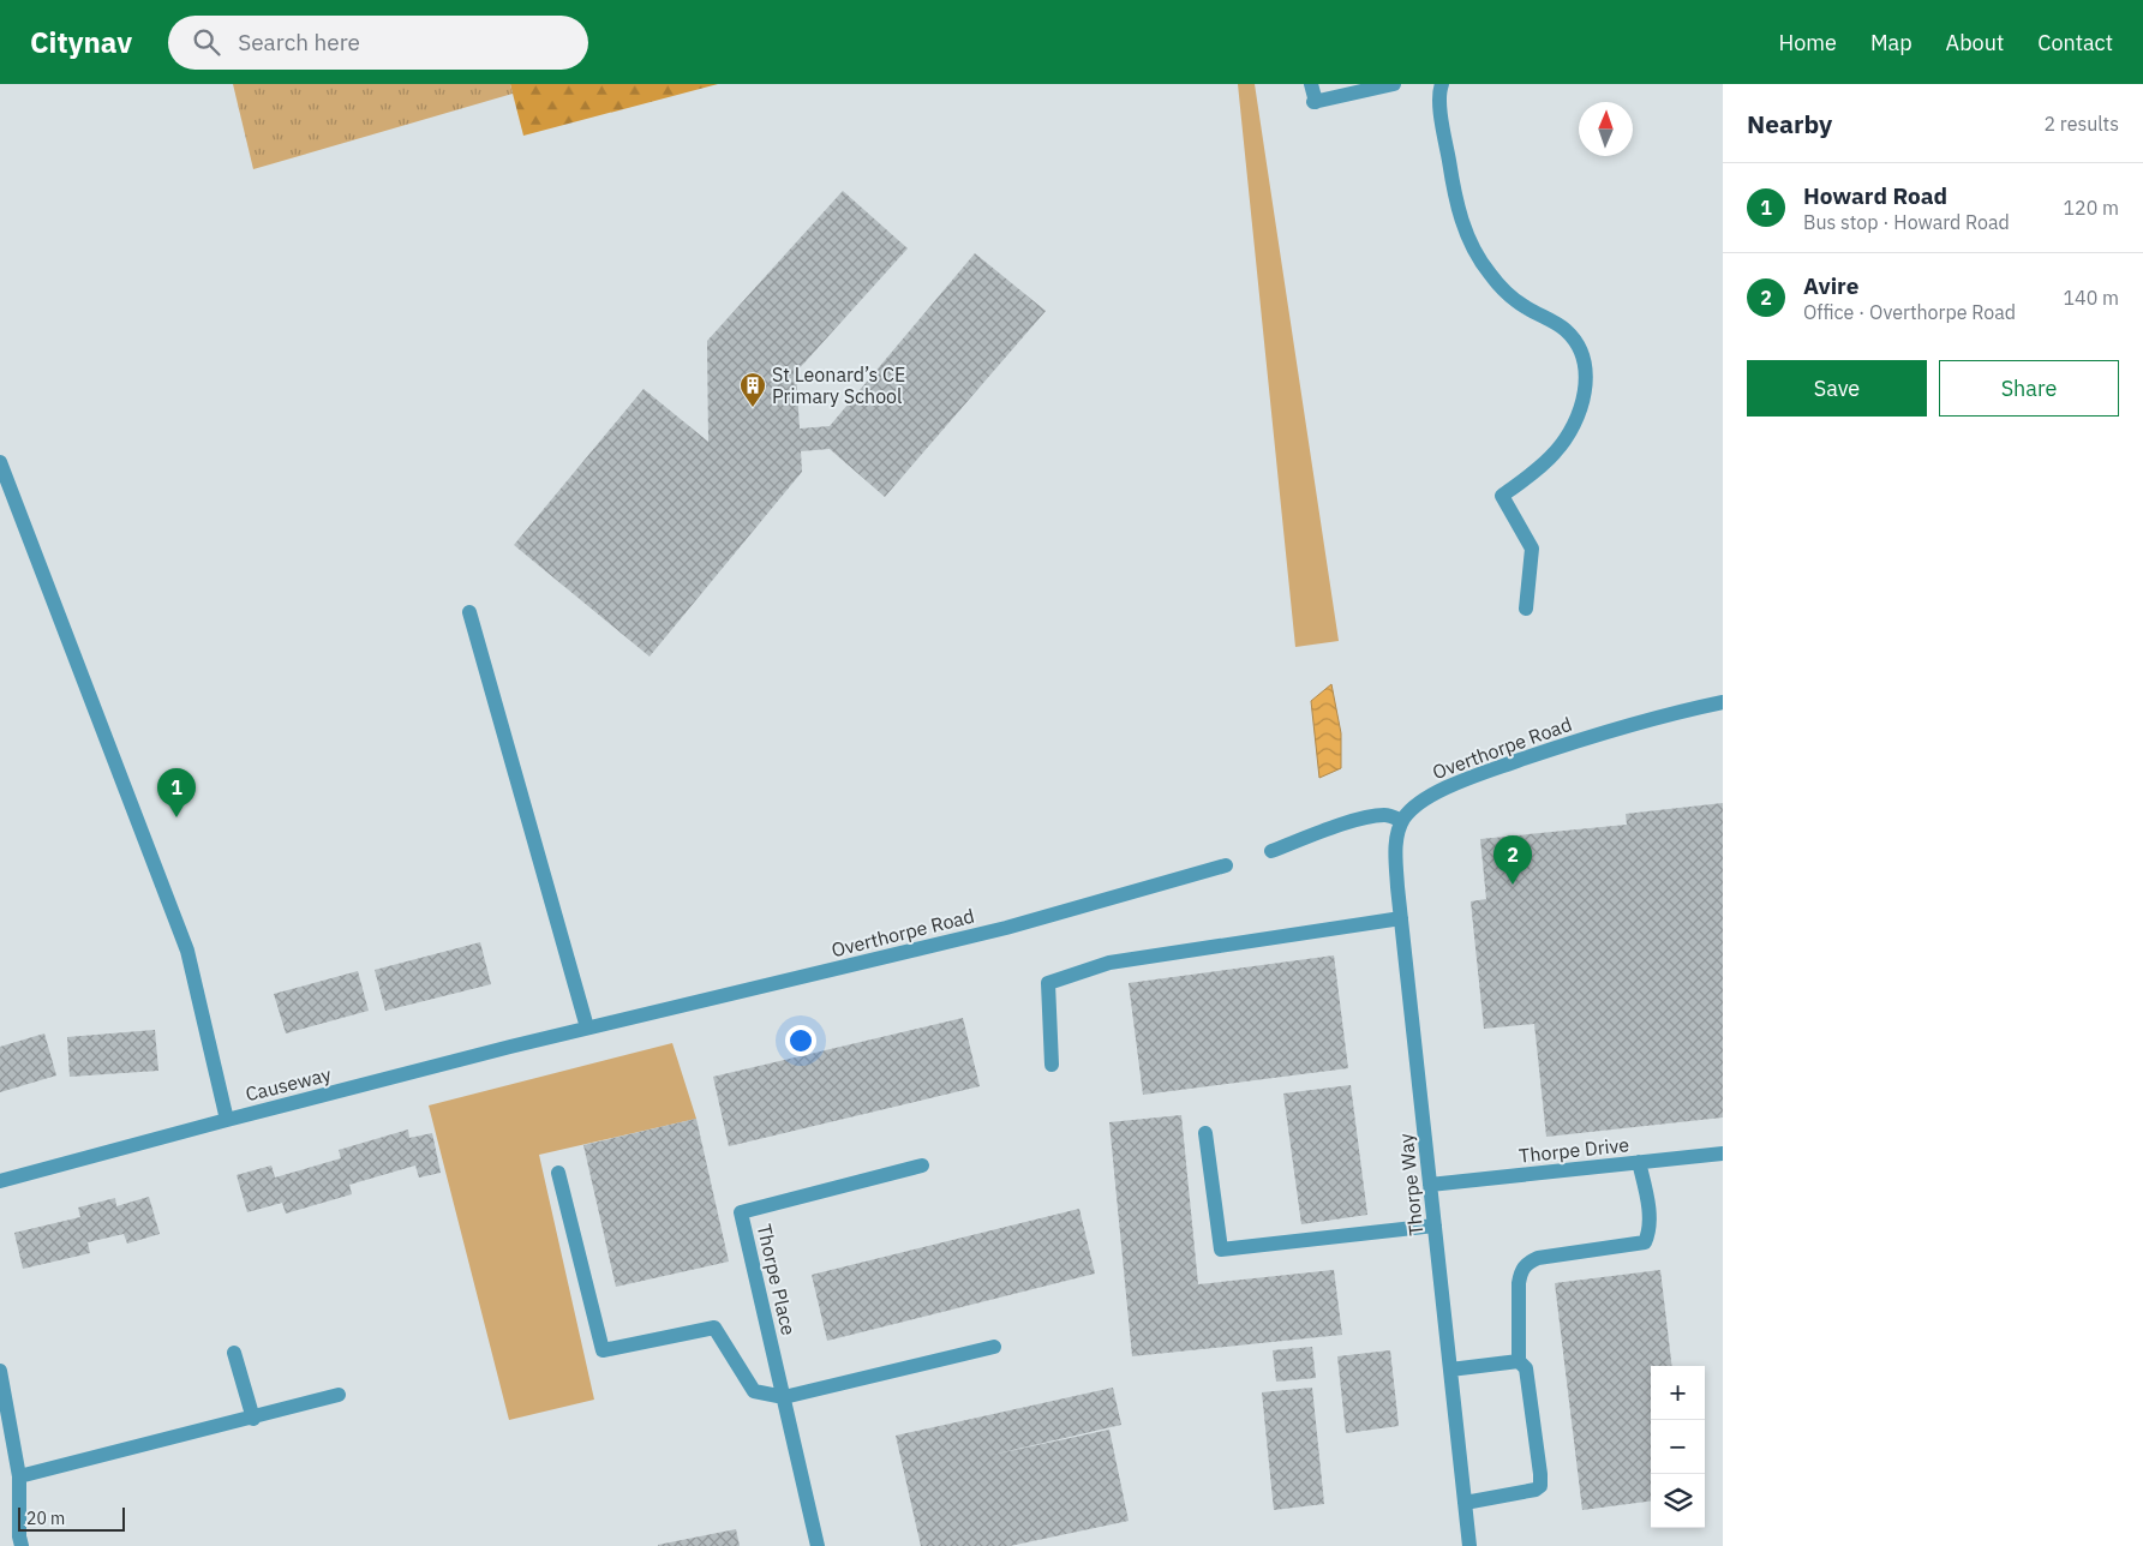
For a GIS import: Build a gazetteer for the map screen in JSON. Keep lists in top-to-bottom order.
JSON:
{
  "streets": {
    "street": [
      "Overthorpe Road",
      "Causeway",
      "Thorpe Drive",
      "Thorpe Way",
      "Thorpe Place"
    ]
  },
  "crossings": [
    ["Overthorpe Road", "Causeway"],
    ["Overthorpe Road", "Thorpe Way"],
    ["Thorpe Drive", "Thorpe Way"]
  ],
  "places": {
    "building": ["St Leonard’s CE Primary School"]
  },
  "scale_bar": "20 m",
  "north": "top",
  "page": {
    "header": "Citynav",
    "search": "Search here",
    "nav": [
      "Home",
      "Map",
      "About",
      "Contact"
    ],
    "heading": ["Nearby", "2 results"],
    "list": [
      {
        "mark": "1",
        "name": "Howard Road",
        "note": "Bus stop · Howard Road",
        "value": "120 m"
      },
      {
        "mark": "2",
        "name": "Avire",
        "note": "Office · Overthorpe Road",
        "value": "140 m"
      }
    ],
    "buttons": ["Save", "Share"],
    "pins": ["1", "2"],
    "map_buttons": ["+", "−"],
    "scale": "20 m"
  }
}
